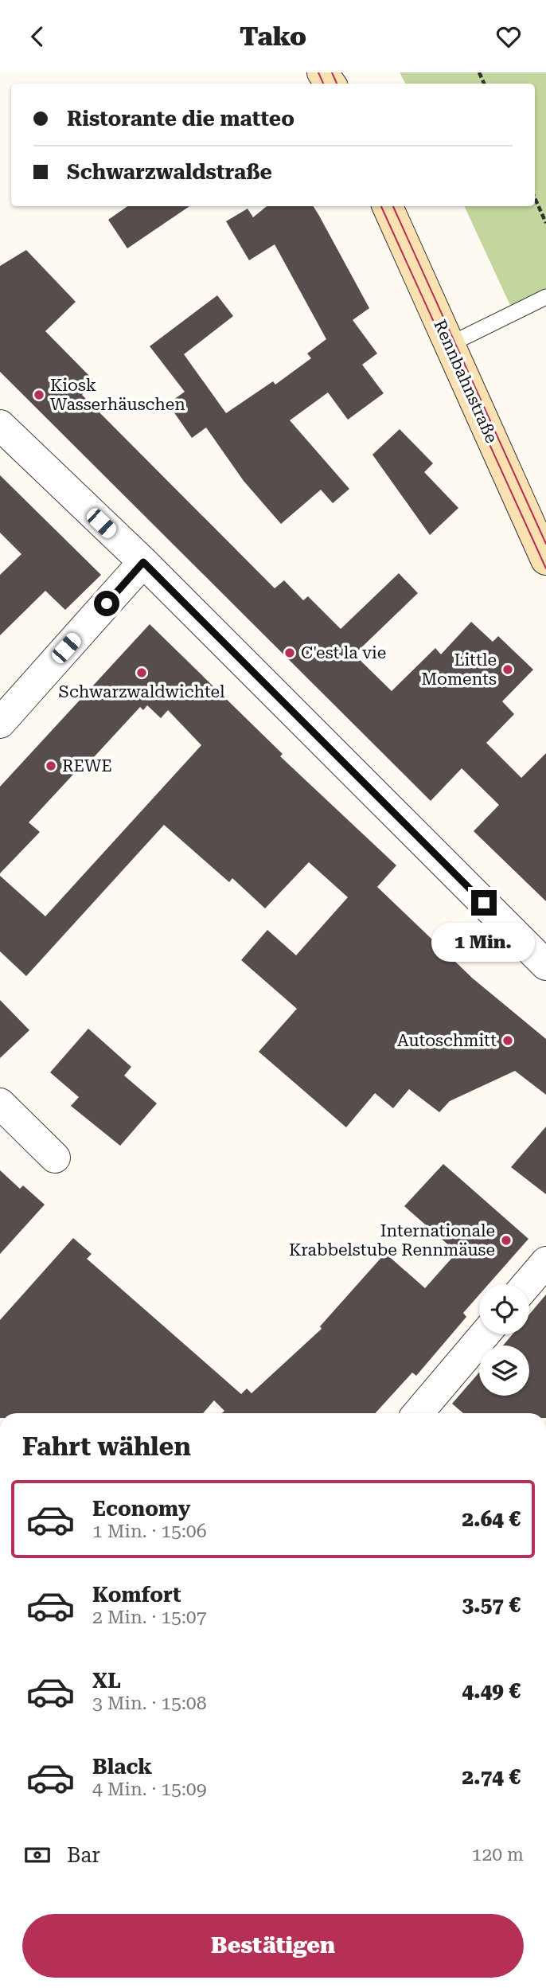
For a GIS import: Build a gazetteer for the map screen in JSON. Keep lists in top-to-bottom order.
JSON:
{
  "streets": {
    "main road": ["Rennbahnstraße"]
  },
  "places": [
    "Kiosk Wasserhäuschen",
    "C'est la vie",
    "Little Moments",
    "Schwarzwaldwichtel",
    "REWE",
    "Autoschmitt",
    "Internationale Krabbelstube Rennmäuse"
  ],
  "page": {
    "header": "Tako",
    "banner": ["Ristorante die matteo", "Schwarzwaldstraße"],
    "bubble": "1 Min.",
    "heading": "Fahrt wählen",
    "list": [
      {
        "name": "Economy",
        "note": "1 Min. · 15:06",
        "value": "2.64 €"
      },
      {
        "name": "Komfort",
        "note": "2 Min. · 15:07",
        "value": "3.57 €"
      },
      {
        "name": "XL",
        "note": "3 Min. · 15:08",
        "value": "4.49 €"
      },
      {
        "name": "Black",
        "note": "4 Min. · 15:09",
        "value": "2.74 €"
      }
    ],
    "pay": ["Bar", "120 m"],
    "buttons": "Bestätigen"
  }
}
